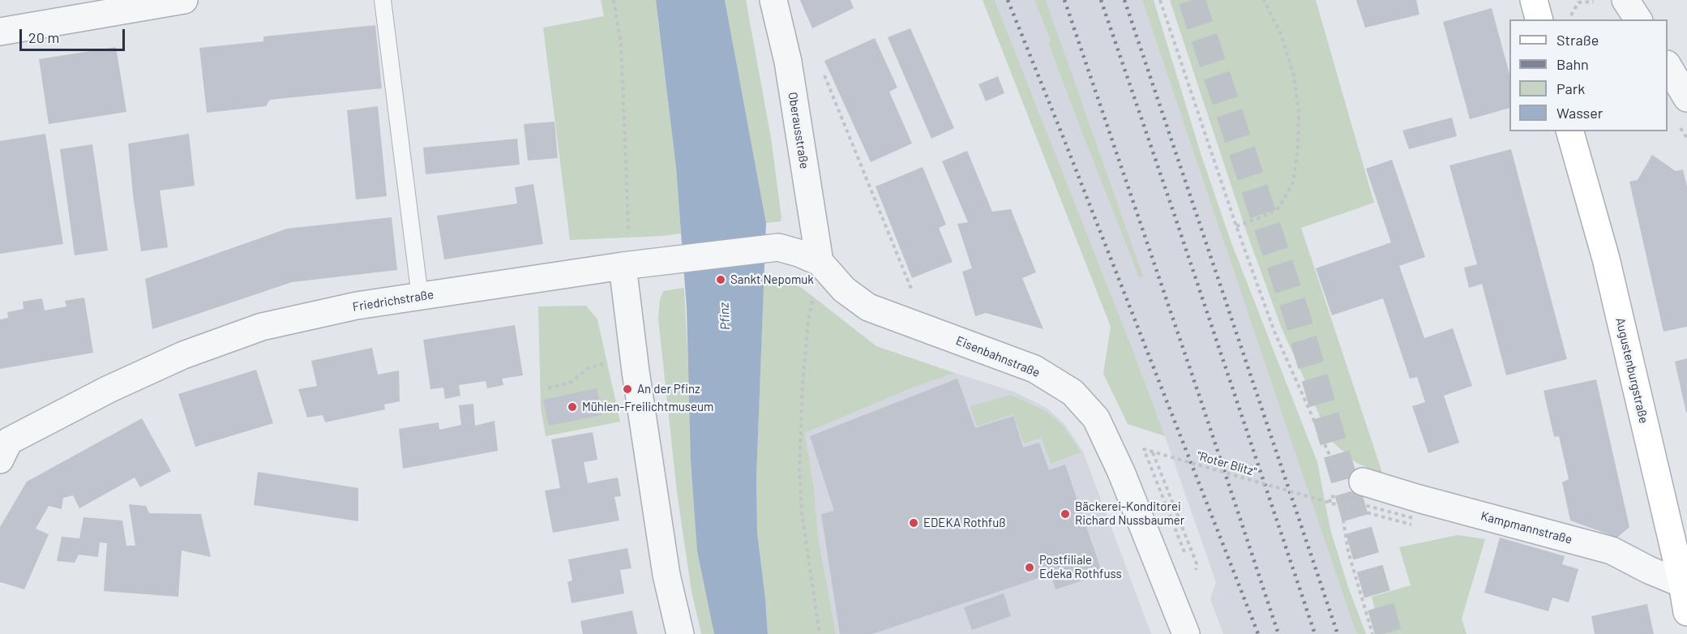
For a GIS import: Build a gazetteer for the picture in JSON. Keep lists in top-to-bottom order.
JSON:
{
  "streets": {
    "street": [
      "Oberausstraße",
      "Friedrichstraße",
      "Eisenbahnstraße",
      "Augustenburgstraße",
      "Kampmannstraße"
    ],
    "path": ["\"Roter Blitz\""]
  },
  "crossings": [
    ["Oberausstraße", "Friedrichstraße"],
    ["Oberausstraße", "Eisenbahnstraße"],
    ["Friedrichstraße", "Eisenbahnstraße"],
    ["Augustenburgstraße", "Kampmannstraße"]
  ],
  "water": ["Pfinz"],
  "places": [
    "Sankt Nepomuk",
    "An der Pfinz",
    "Mühlen-Freilichtmuseum",
    "Bäckerei-Konditorei Richard Nussbaumer",
    "EDEKA Rothfuß",
    "Postfiliale Edeka Rothfuss"
  ],
  "legend": [
    "Straße",
    "Bahn",
    "Park",
    "Wasser"
  ],
  "scale_bar": "20 m"
}
